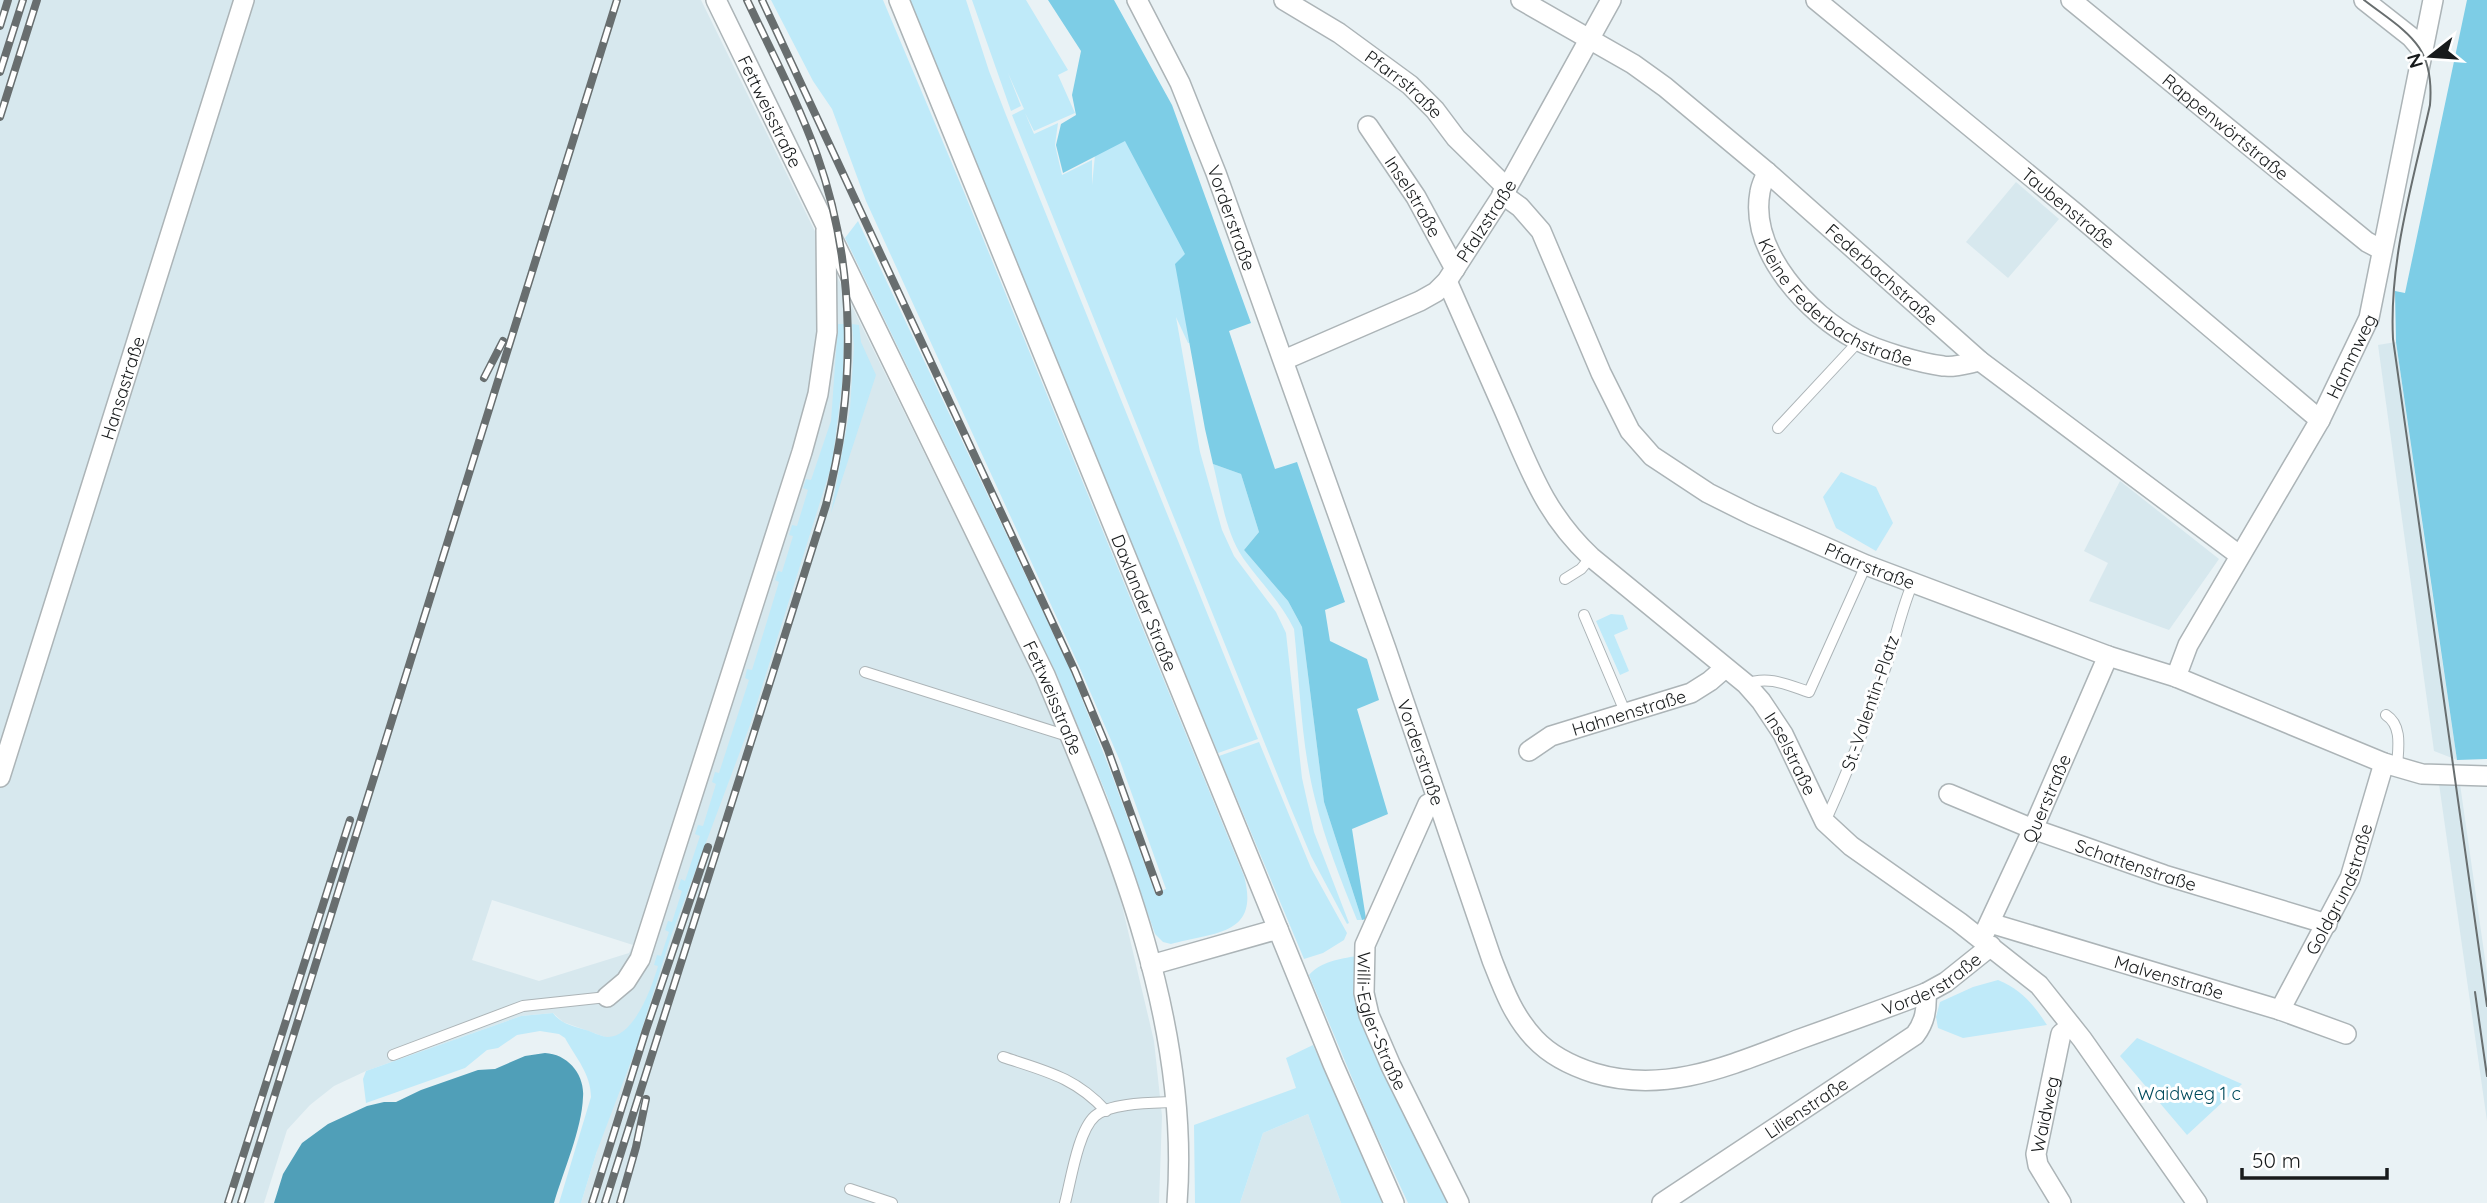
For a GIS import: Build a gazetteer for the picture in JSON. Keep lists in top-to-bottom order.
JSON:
{
  "streets": {
    "street": [
      "Pfarrstraße",
      "Fettweisstraße",
      "Rappenwörtstraße",
      "Inselstraße",
      "Taubenstraße",
      "Vorderstraße",
      "Pfalzstraße",
      "Federbachstraße",
      "Kleine Federbachstraße",
      "Hammweg",
      "Hansastraße",
      "Daxlander Straße",
      "Hahnenstraße",
      "Querstraße",
      "Schattenstraße",
      "Goldgrundstraße",
      "Malvenstraße",
      "Willi-Egler-Straße",
      "Lilienstraße",
      "Waidweg"
    ],
    "lane": ["St.-Valentin-Platz"]
  },
  "crossings": [
    ["Pfarrstraße", "Pfalzstraße"],
    ["Pfarrstraße", "Hammweg"],
    ["Pfarrstraße", "St.-Valentin-Platz"],
    ["Pfarrstraße", "Querstraße"],
    ["Pfarrstraße", "Goldgrundstraße"],
    ["Rappenwörtstraße", "Hammweg"],
    ["Inselstraße", "Vorderstraße"],
    ["Inselstraße", "Pfalzstraße"],
    ["Inselstraße", "St.-Valentin-Platz"],
    ["Inselstraße", "Hahnenstraße"],
    ["Inselstraße", "Querstraße"],
    ["Inselstraße", "Malvenstraße"],
    ["Taubenstraße", "Hammweg"],
    ["Vorderstraße", "Pfalzstraße"],
    ["Vorderstraße", "Querstraße"],
    ["Vorderstraße", "Malvenstraße"],
    ["Vorderstraße", "Willi-Egler-Straße"],
    ["Vorderstraße", "Lilienstraße"],
    ["Pfalzstraße", "Federbachstraße"],
    ["Federbachstraße", "Kleine Federbachstraße"],
    ["Federbachstraße", "Hammweg"],
    ["Querstraße", "Schattenstraße"],
    ["Querstraße", "Malvenstraße"],
    ["Schattenstraße", "Goldgrundstraße"],
    ["Goldgrundstraße", "Malvenstraße"]
  ],
  "parks": ["Waidweg 1 c"],
  "scale_bar": "50 m",
  "north": "left"
}
